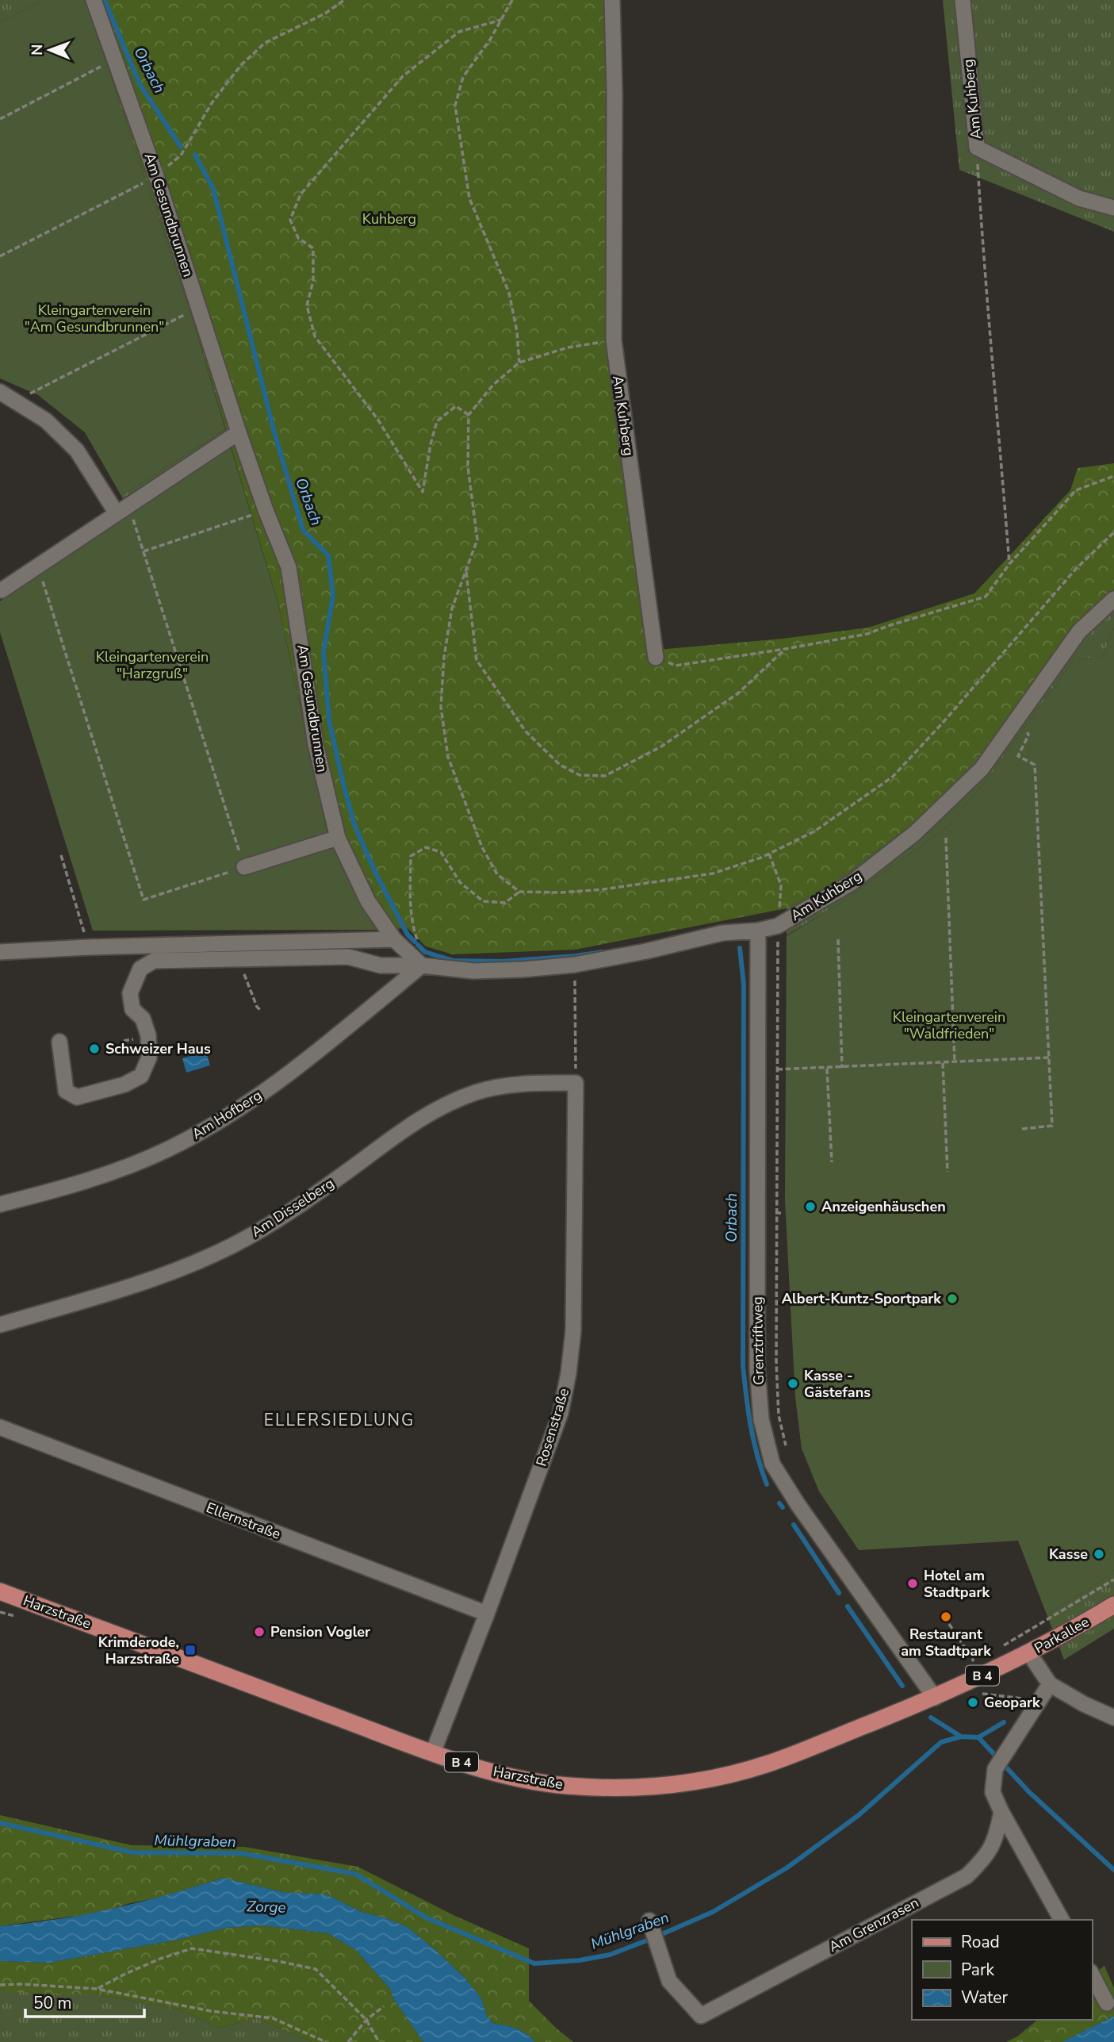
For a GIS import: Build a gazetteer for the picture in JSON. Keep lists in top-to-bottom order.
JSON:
{
  "streets": {
    "main road": ["Harzstraße", "Parkallee", "B 4"],
    "street": [
      "Am Kuhberg",
      "Am Gesundbrunnen",
      "Am Hofberg",
      "Am Disselberg",
      "Grenztriftweg",
      "Rosenstraße",
      "Ellernstraße",
      "Am Grenzrasen"
    ]
  },
  "crossings": [
    ["Am Kuhberg", "Am Gesundbrunnen"],
    ["Am Kuhberg", "Am Hofberg"],
    ["Am Kuhberg", "Grenztriftweg"],
    ["Am Gesundbrunnen", "Am Hofberg"],
    ["Am Disselberg", "Rosenstraße"],
    ["Grenztriftweg", "Harzstraße"],
    ["Rosenstraße", "Ellernstraße"],
    ["Rosenstraße", "Harzstraße"],
    ["Harzstraße", "Parkallee"]
  ],
  "districts": ["ELLERSIEDLUNG"],
  "water": ["Orbach", "Mühlgraben", "Zorge"],
  "parks": [
    "Kuhberg",
    "Kleingartenverein \"Am Gesundbrunnen\"",
    "Kleingartenverein \"Harzgruß\"",
    "Kleingartenverein \"Waldfrieden\""
  ],
  "places": {
    "other": [
      "Schweizer Haus",
      "Anzeigenhäuschen",
      "Albert-Kuntz-Sportpark",
      "Kasse - Gästefans",
      "Kasse",
      "Hotel am Stadtpark",
      "Restaurant am Stadtpark",
      "Pension Vogler",
      "Geopark"
    ],
    "transit": ["Krimderode, Harzstraße"]
  },
  "legend": ["Road", "Park", "Water"],
  "scale_bar": "50 m",
  "north": "left"
}
